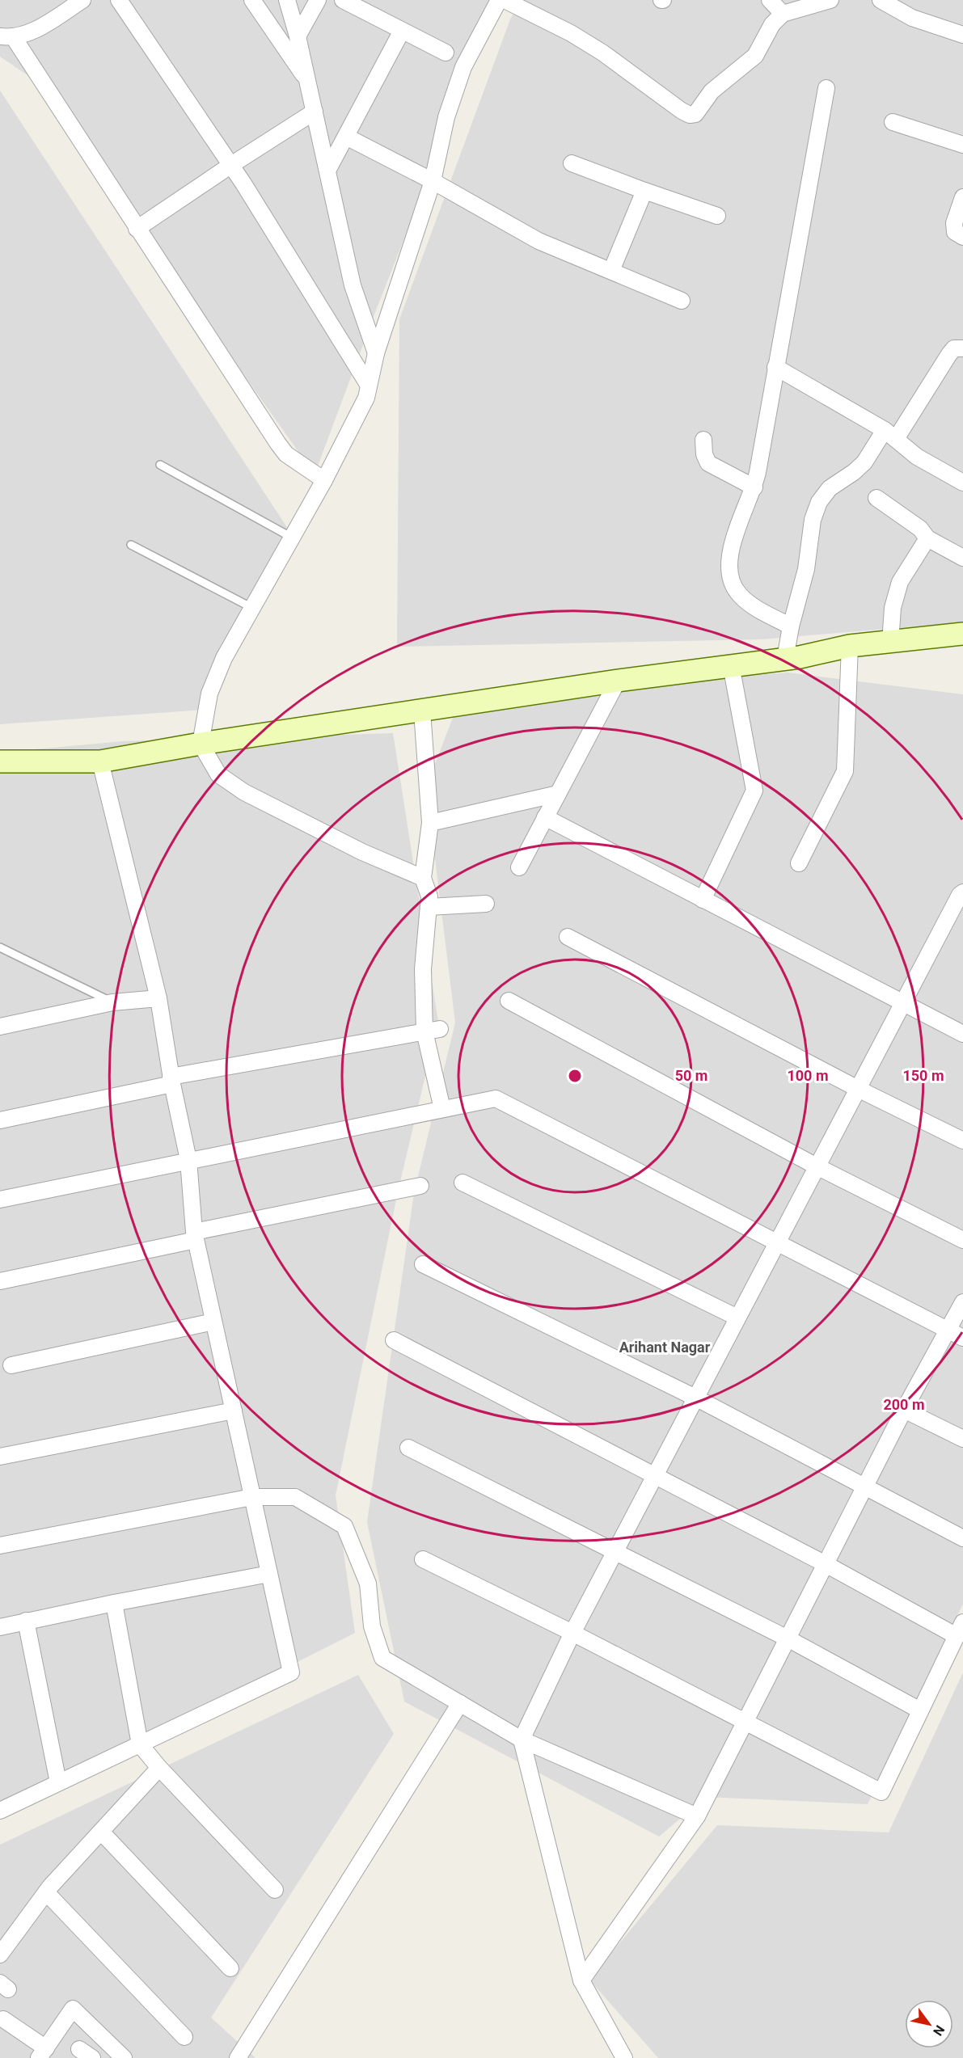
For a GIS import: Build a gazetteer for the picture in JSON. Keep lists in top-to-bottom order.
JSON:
{
  "districts": ["Arihant Nagar"],
  "north": "bottom right",
  "rings": [
    "50 m",
    "100 m",
    "150 m",
    "200 m"
  ]
}
